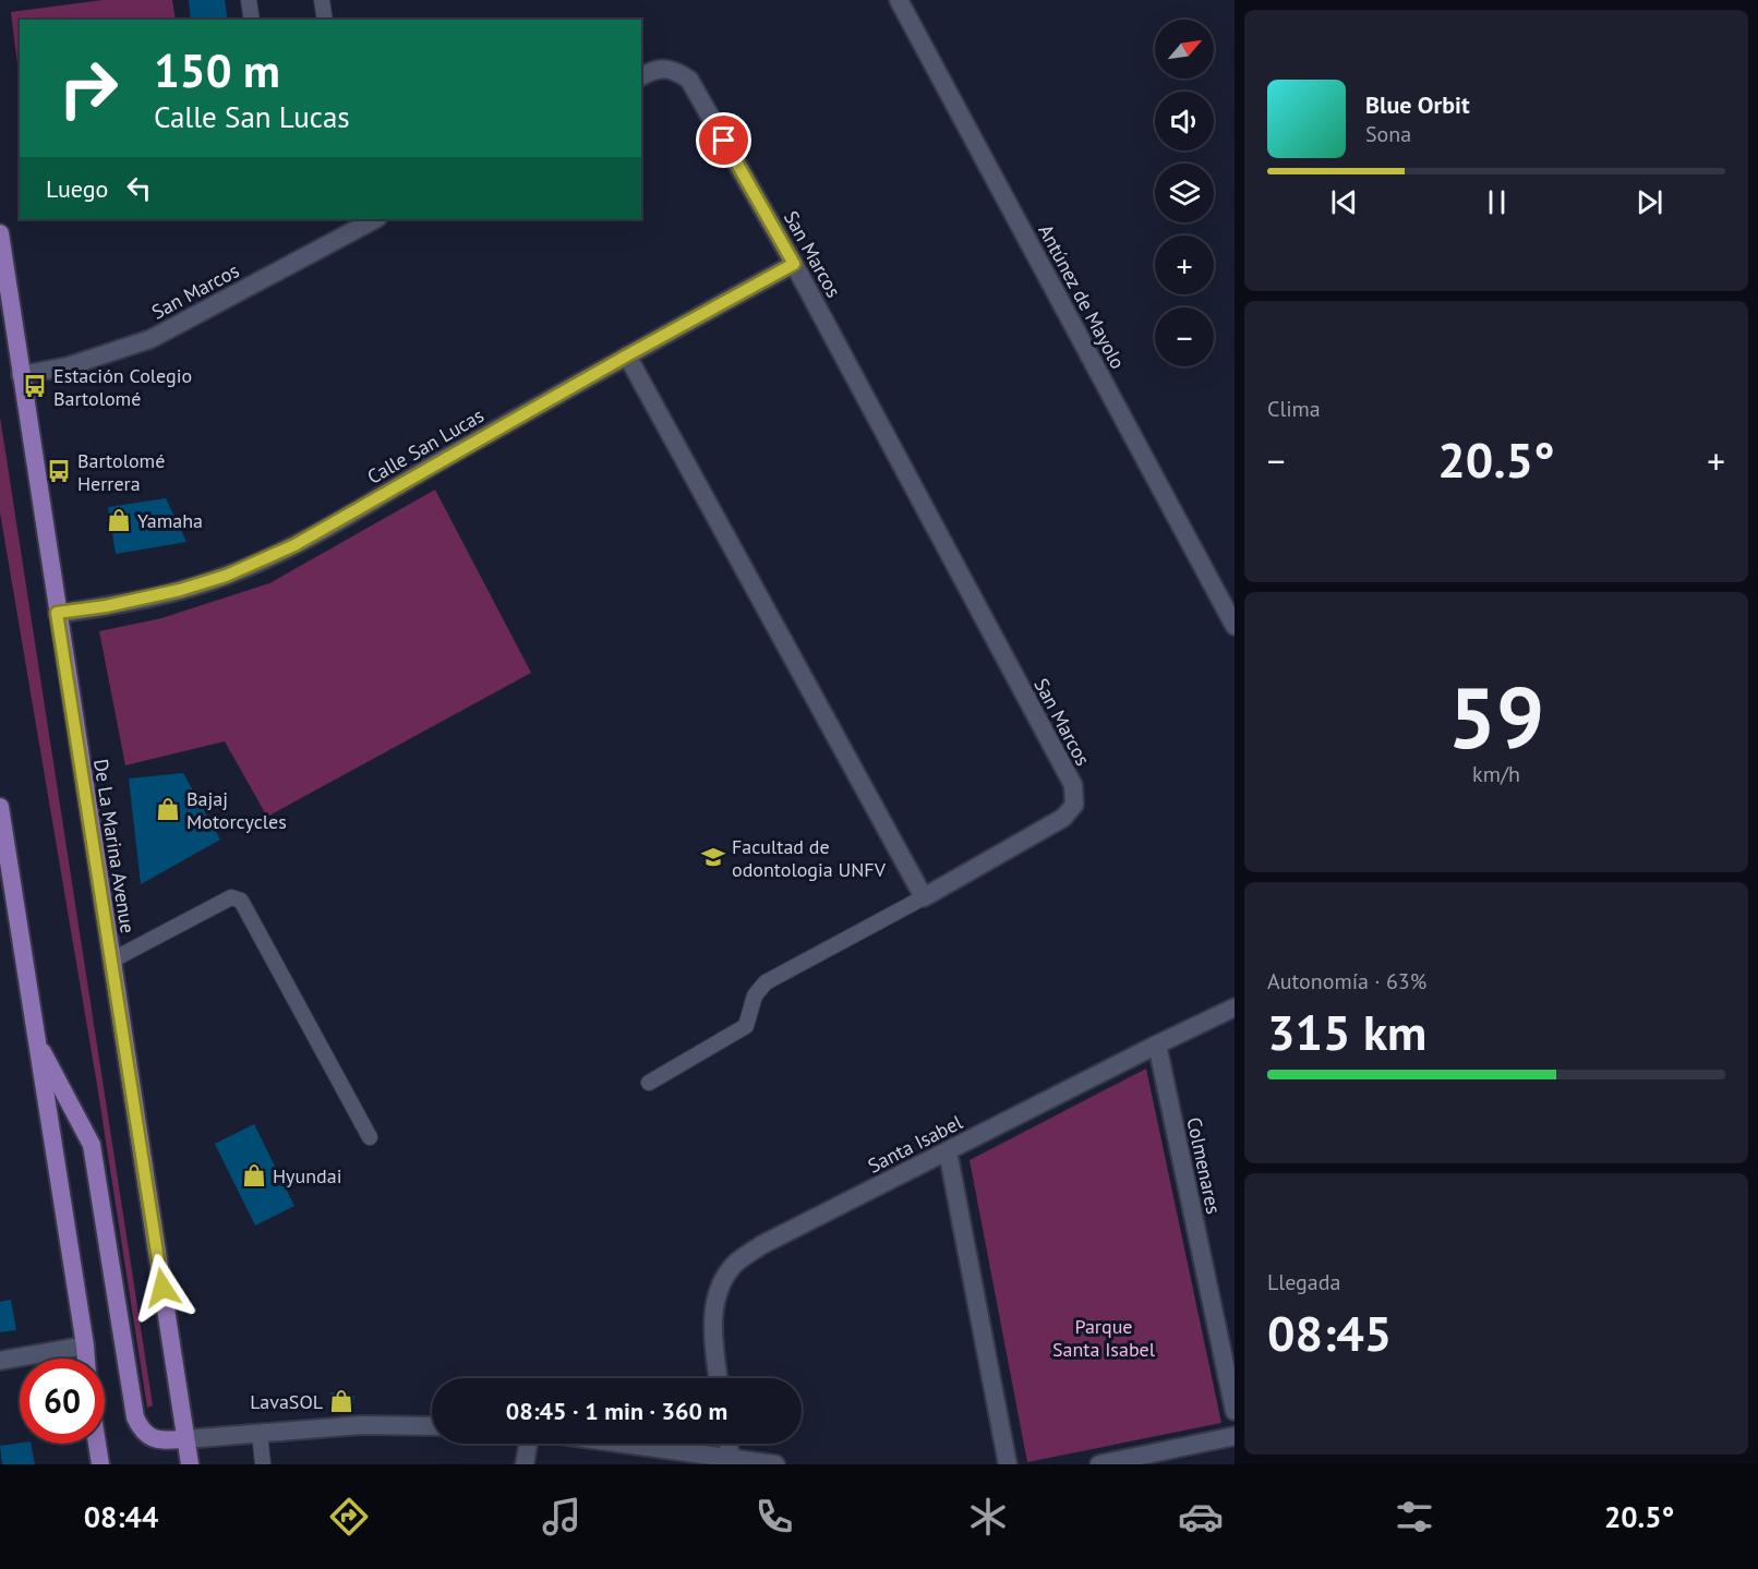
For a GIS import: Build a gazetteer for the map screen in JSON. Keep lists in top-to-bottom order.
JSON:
{
  "streets": {
    "main road": ["De La Marina Avenue"],
    "street": [
      "San Marcos",
      "Antúnez de Mayolo",
      "Calle San Lucas",
      "Santa Isabel",
      "Colmenares"
    ]
  },
  "crossings": [
    ["San Marcos", "Calle San Lucas"],
    ["San Marcos", "De La Marina Avenue"],
    ["Calle San Lucas", "De La Marina Avenue"],
    ["Santa Isabel", "Colmenares"]
  ],
  "parks": ["Parque Santa Isabel"],
  "places": {
    "bus stop": ["Estación Colegio Bartolomé", "Bartolomé Herrera"],
    "shop": [
      "Yamaha",
      "Bajaj Motorcycles",
      "Hyundai",
      "LavaSOL"
    ],
    "school or university": ["Facultad de odontologia UNFV"]
  },
  "north": "top right",
  "page": {
    "map_buttons": ["+", "−"],
    "turn": ["150 m", "Calle San Lucas"],
    "song": ["Blue Orbit", "Sona"],
    "then": "Luego",
    "tile": [
      "Clima",
      ["59", "km/h"],
      ["Autonomía · 63%", "315 km"],
      ["Llegada", "08:45"]
    ],
    "heat": ["−", "20.5°", "+"],
    "limit": "60",
    "trip": "08:45 · 1 min · 360 m",
    "tabs": ["08:44", "20.5°"]
  }
}
